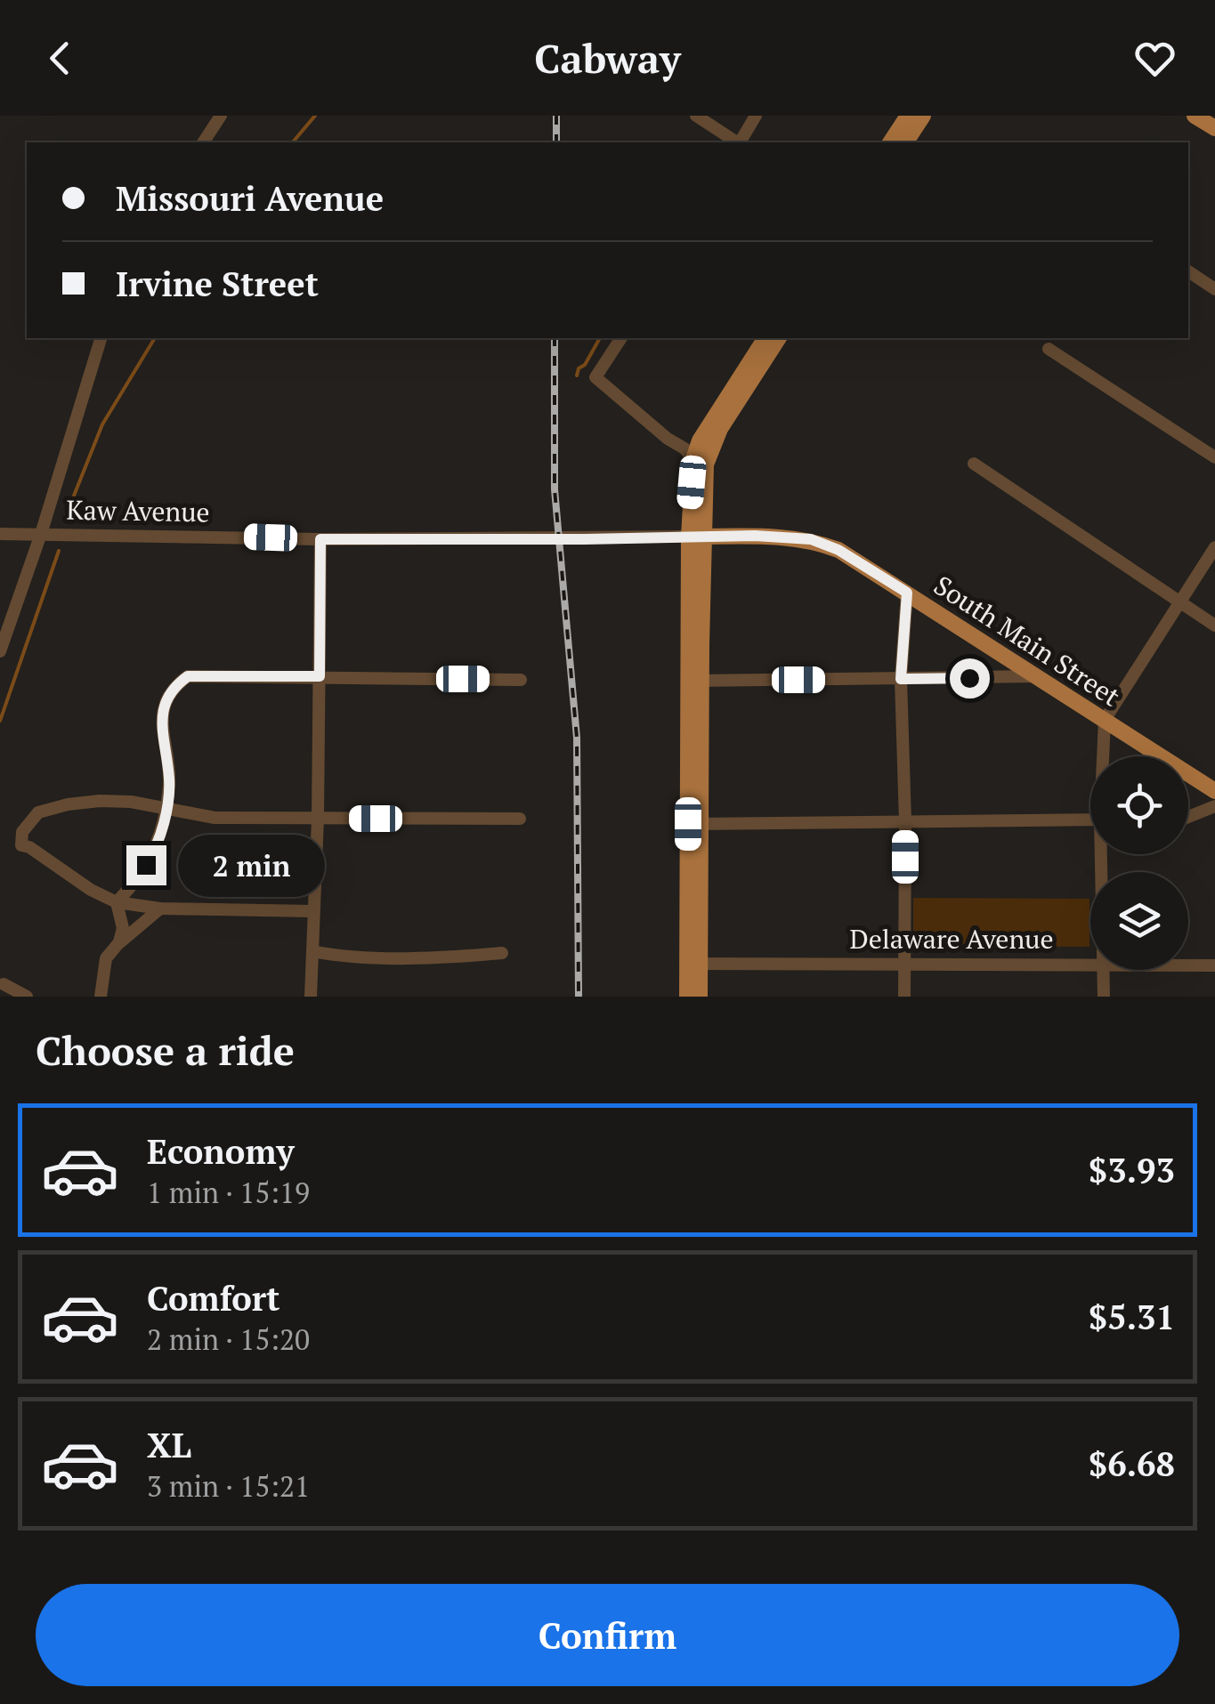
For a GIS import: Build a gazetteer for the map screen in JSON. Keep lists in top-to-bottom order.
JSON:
{
  "streets": {
    "main road": ["South Main Street"],
    "street": ["Kaw Avenue", "Delaware Avenue"]
  },
  "crossings": [
    ["Kaw Avenue", "South Main Street"]
  ],
  "page": {
    "header": "Cabway",
    "banner": ["Missouri Avenue", "Irvine Street"],
    "bubble": "2 min",
    "heading": "Choose a ride",
    "list": [
      {
        "name": "Economy",
        "note": "1 min · 15:19",
        "value": "$3.93"
      },
      {
        "name": "Comfort",
        "note": "2 min · 15:20",
        "value": "$5.31"
      },
      {
        "name": "XL",
        "note": "3 min · 15:21",
        "value": "$6.68"
      }
    ],
    "buttons": "Confirm"
  }
}
